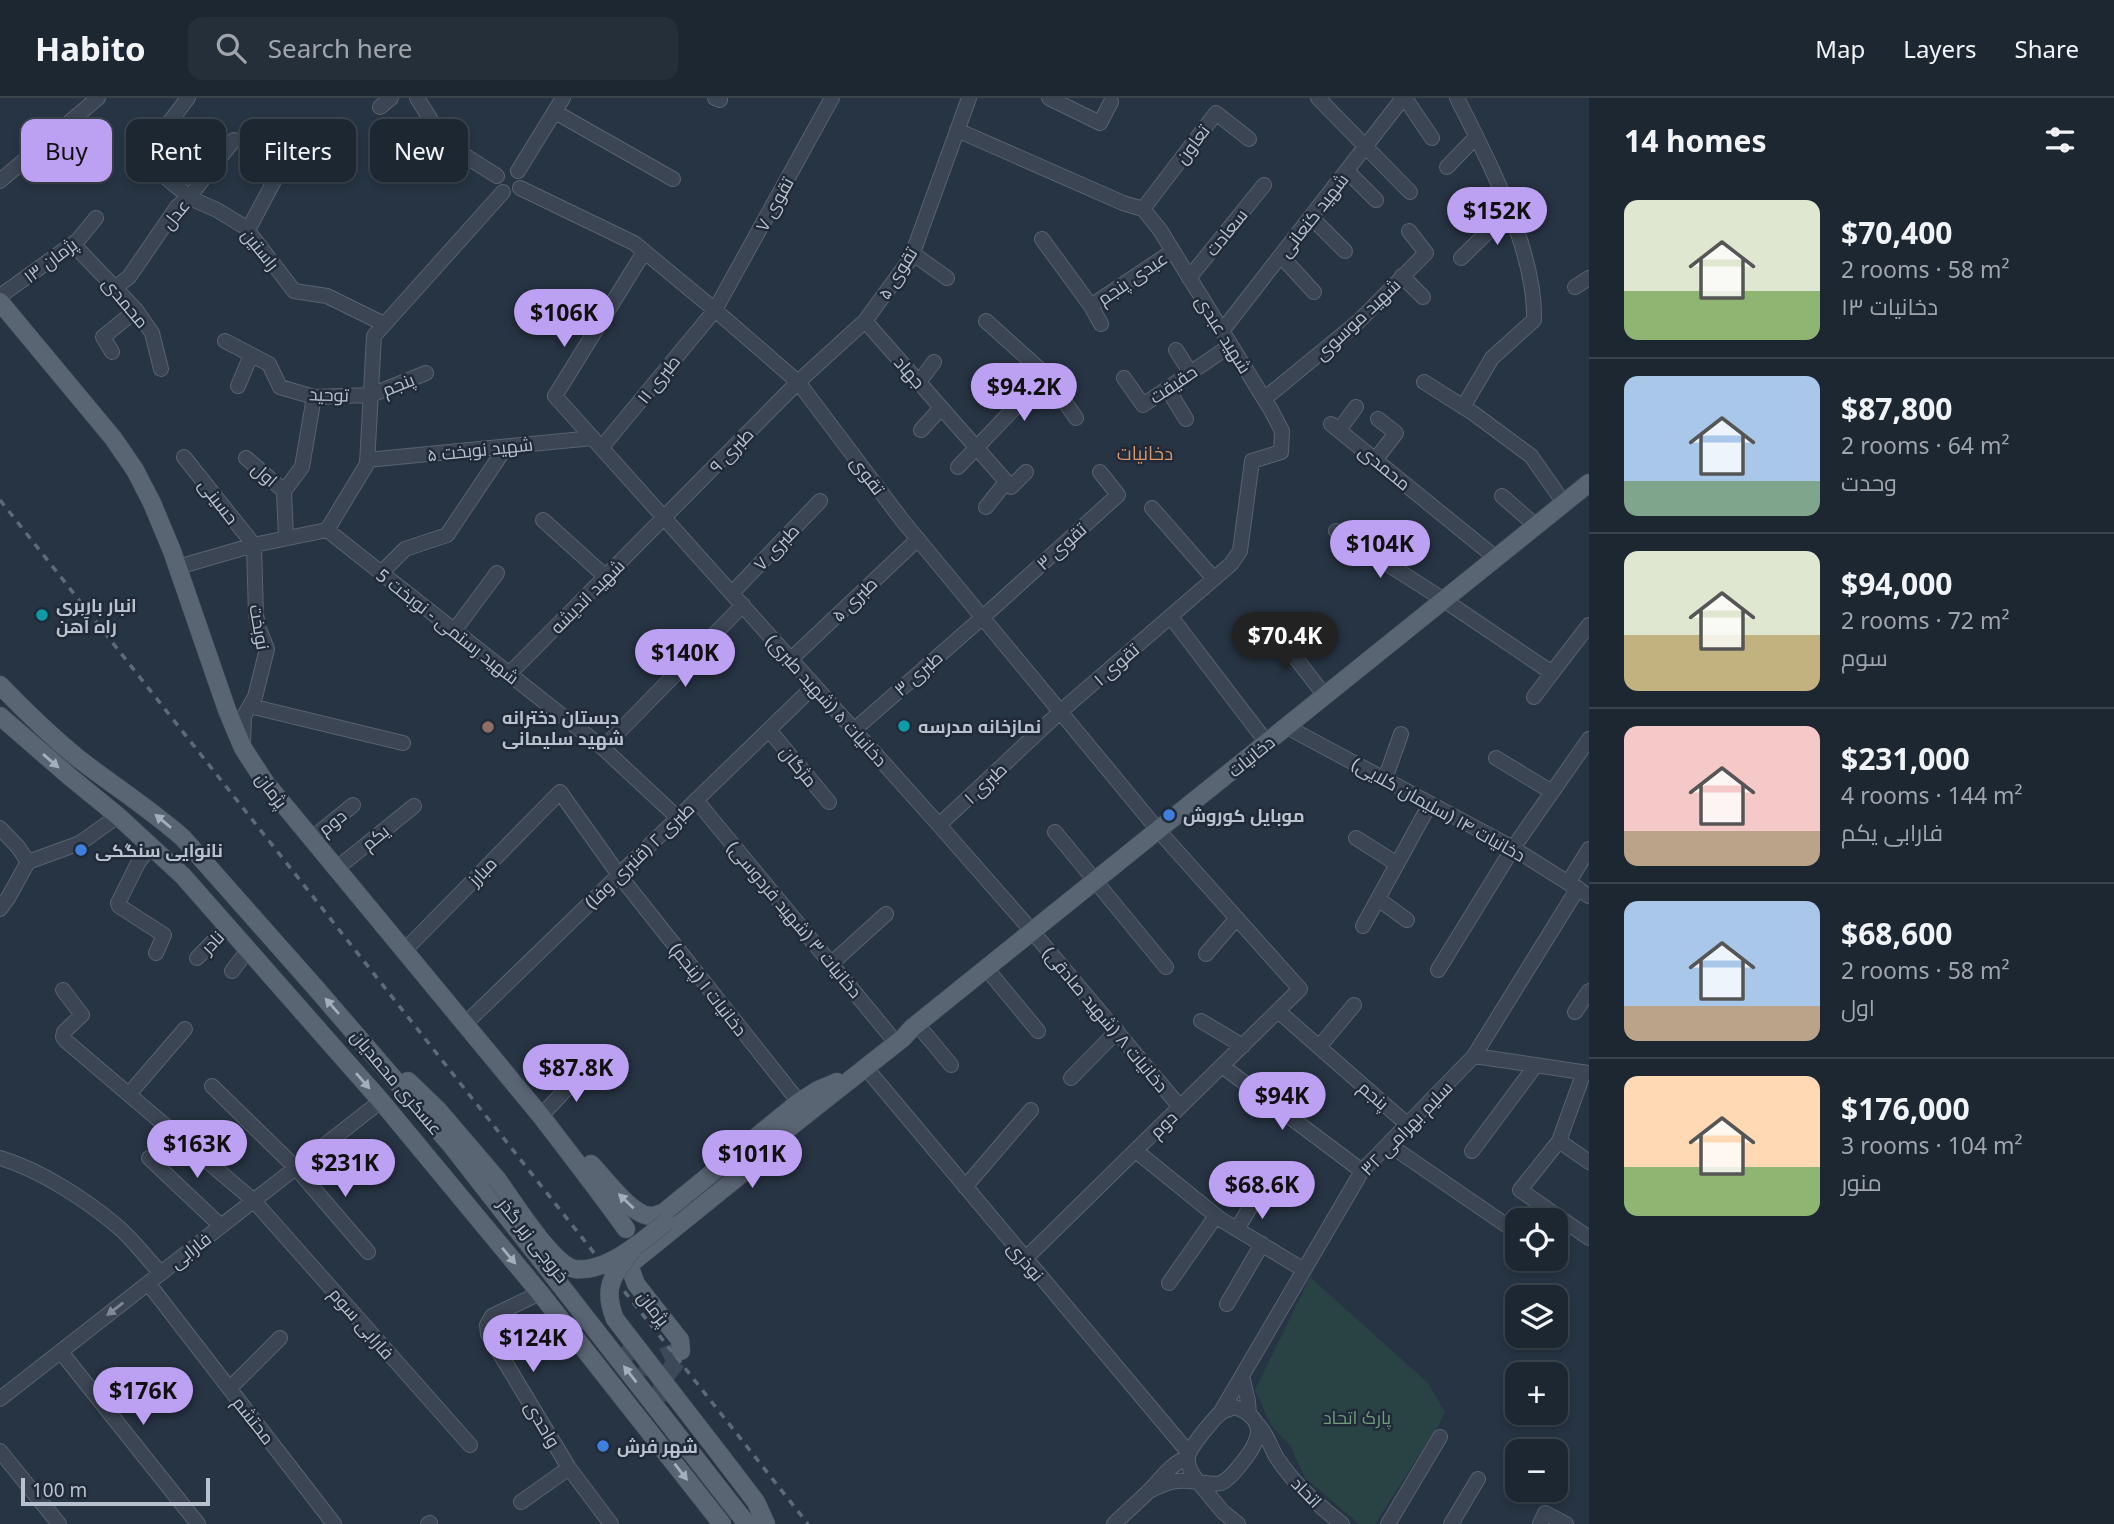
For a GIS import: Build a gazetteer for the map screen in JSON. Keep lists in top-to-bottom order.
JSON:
{
  "streets": {
    "main road": [
      "دخانیات",
      "پژمان",
      "عسکری محمدیان",
      "خروجی زیر گذر"
    ],
    "street": [
      "تعاون",
      "تقوی ۷",
      "عدل",
      "شهید کنعانی",
      "سعادت",
      "راستین",
      "پژمان ۱۳",
      "تقوی ۵",
      "عبدی پنجم",
      "محمدی",
      "شهید موسوی",
      "شهید عبدی",
      "جهاد",
      "طبری ۱۱",
      "پنجم",
      "حقیقت",
      "توحید",
      "شهید نوبخت ۵",
      "طبری ۹",
      "اول",
      "تقوی",
      "حسینی",
      "تقوی ۳",
      "طبری ۷",
      "شهید اندیشه",
      "طبری ۵",
      "شهید رستمی - نوبخت 5",
      "نوبخت",
      "تقوی ۱",
      "طبری ۳",
      "دخانیات ۵ (شهید طبری)",
      "مژگان",
      "طبری ۱",
      "دخانیات ۱۴ (سلیمان کلایی)",
      "دوم",
      "یکم",
      "طبری ۲ (قنبری وفا)",
      "مبارز",
      "دخانیات ۳ (شهید فردوسی)",
      "نادر",
      "دخانیات ۱ (پنجم)",
      "دخانیات ۸ (شهید صادقی)",
      "سلیم بهرامی ۳۲",
      "فارابی",
      "نوذری",
      "فارابی سوم",
      "محتشم",
      "واحدی",
      "اتحاد"
    ]
  },
  "crossings": [
    ["تعاون", "شهید عبدی"],
    ["تقوی ۷", "طبری ۱۱"],
    ["تقوی ۷", "تقوی"],
    ["عدل", "راستین"],
    ["عدل", "محمدی"],
    ["شهید کنعانی", "شهید عبدی"],
    ["سعادت", "شهید عبدی"],
    ["پژمان ۱۳", "محمدی"],
    ["تقوی ۵", "جهاد"],
    ["تقوی ۵", "طبری ۹"],
    ["تقوی ۵", "تقوی"],
    ["عبدی پنجم", "شهید عبدی"],
    ["محمدی", "دخانیات"],
    ["شهید موسوی", "شهید عبدی"],
    ["شهید عبدی", "حقیقت"],
    ["شهید عبدی", "تقوی ۱"],
    ["طبری ۱۱", "شهید نوبخت ۵"],
    ["طبری ۱۱", "تقوی"],
    ["طبری ۱۱", "دخانیات ۵ (شهید طبری)"],
    ["پنجم", "توحید"],
    ["پنجم", "دوم"],
    ["پنجم", "سلیم بهرامی ۳۲"],
    ["شهید نوبخت ۵", "دخانیات ۵ (شهید طبری)"],
    ["طبری ۹", "تقوی"],
    ["طبری ۹", "شهید اندیشه"],
    ["طبری ۹", "دخانیات ۵ (شهید طبری)"],
    ["تقوی", "تقوی ۳"],
    ["تقوی", "طبری ۵"],
    ["تقوی", "تقوی ۱"],
    ["تقوی", "طبری ۳"],
    ["تقوی", "دخانیات ۵ (شهید طبری)"],
    ["تقوی", "دخانیات"],
    ["تقوی", "طبری ۱"],
    ["تقوی", "دوم"],
    ["حسینی", "نوبخت"],
    ["تقوی ۳", "طبری ۳"],
    ["طبری ۷", "دخانیات ۵ (شهید طبری)"],
    ["شهید اندیشه", "شهید رستمی - نوبخت 5"],
    ["شهید اندیشه", "دخانیات ۵ (شهید طبری)"],
    ["طبری ۵", "دخانیات ۵ (شهید طبری)"],
    ["شهید رستمی - نوبخت 5", "طبری ۲ (قنبری وفا)"],
    ["نوبخت", "پژمان"],
    ["تقوی ۱", "طبری ۱"],
    ["طبری ۳", "دخانیات ۵ (شهید طبری)"],
    ["دخانیات ۵ (شهید طبری)", "دخانیات"],
    ["دخانیات ۵ (شهید طبری)", "طبری ۱"],
    ["دخانیات ۵ (شهید طبری)", "طبری ۲ (قنبری وفا)"],
    ["دخانیات ۵ (شهید طبری)", "دخانیات ۸ (شهید صادقی)"],
    ["دخانیات", "پژمان"],
    ["دخانیات", "دخانیات ۱۴ (سلیمان کلایی)"],
    ["دخانیات", "دخانیات ۳ (شهید فردوسی)"],
    ["دخانیات", "دخانیات ۸ (شهید صادقی)"],
    ["دخانیات", "نوذری"],
    ["مژگان", "طبری ۲ (قنبری وفا)"],
    ["پژمان", "دوم"],
    ["پژمان", "یکم"],
    ["پژمان", "طبری ۲ (قنبری وفا)"],
    ["پژمان", "مبارز"],
    ["دخانیات ۱۴ (سلیمان کلایی)", "سلیم بهرامی ۳۲"],
    ["دوم", "دخانیات ۸ (شهید صادقی)"],
    ["دوم", "نوذری"],
    ["طبری ۲ (قنبری وفا)", "دخانیات ۳ (شهید فردوسی)"],
    ["طبری ۲ (قنبری وفا)", "دخانیات ۱ (پنجم)"],
    ["مبارز", "دخانیات ۱ (پنجم)"],
    ["نادر", "عسکری محمدیان"],
    ["عسکری محمدیان", "خروجی زیر گذر"],
    ["عسکری محمدیان", "فارابی"],
    ["عسکری محمدیان", "واحدی"],
    ["سلیم بهرامی ۳۲", "نوذری"],
    ["سلیم بهرامی ۳۲", "اتحاد"],
    ["فارابی", "فارابی سوم"],
    ["فارابی", "محتشم"],
    ["نوذری", "اتحاد"]
  ],
  "districts": ["دخانیات"],
  "parks": ["پارک اتحاد"],
  "places": [
    "انبار باربری راه آهن",
    "نمازخانه مدرسه",
    "دبستان دخترانه شهید سلیمانی",
    "موبایل کوروش",
    "نانوایی سنگکی",
    "شهر فرش"
  ],
  "scale_bar": "100 m",
  "page": {
    "header": "Habito",
    "search": "Search here",
    "nav": ["Map", "Layers", "Share"],
    "heading": "14 homes",
    "chip": [
      "Buy",
      "Rent",
      "Filters",
      "New"
    ],
    "list": [
      {
        "name": "$70,400",
        "note": "2 rooms · 58 m² · دخانیات ۱۳"
      },
      {
        "name": "$87,800",
        "note": "2 rooms · 64 m² · وحدت"
      },
      {
        "name": "$94,000",
        "note": "2 rooms · 72 m² · سوم"
      },
      {
        "name": "$231,000",
        "note": "4 rooms · 144 m² · فارابی یکم"
      },
      {
        "name": "$68,600",
        "note": "2 rooms · 58 m² · اول"
      },
      {
        "name": "$176,000",
        "note": "3 rooms · 104 m² · منور"
      }
    ],
    "price": [
      "$152K",
      "$106K",
      "$94.2K",
      "$104K",
      "$70.4K",
      "$140K",
      "$87.8K",
      "$94K",
      "$163K",
      "$101K",
      "$231K",
      "$68.6K",
      "$124K",
      "$176K"
    ],
    "map_buttons": ["+", "−"],
    "scale": "100 m"
  }
}
